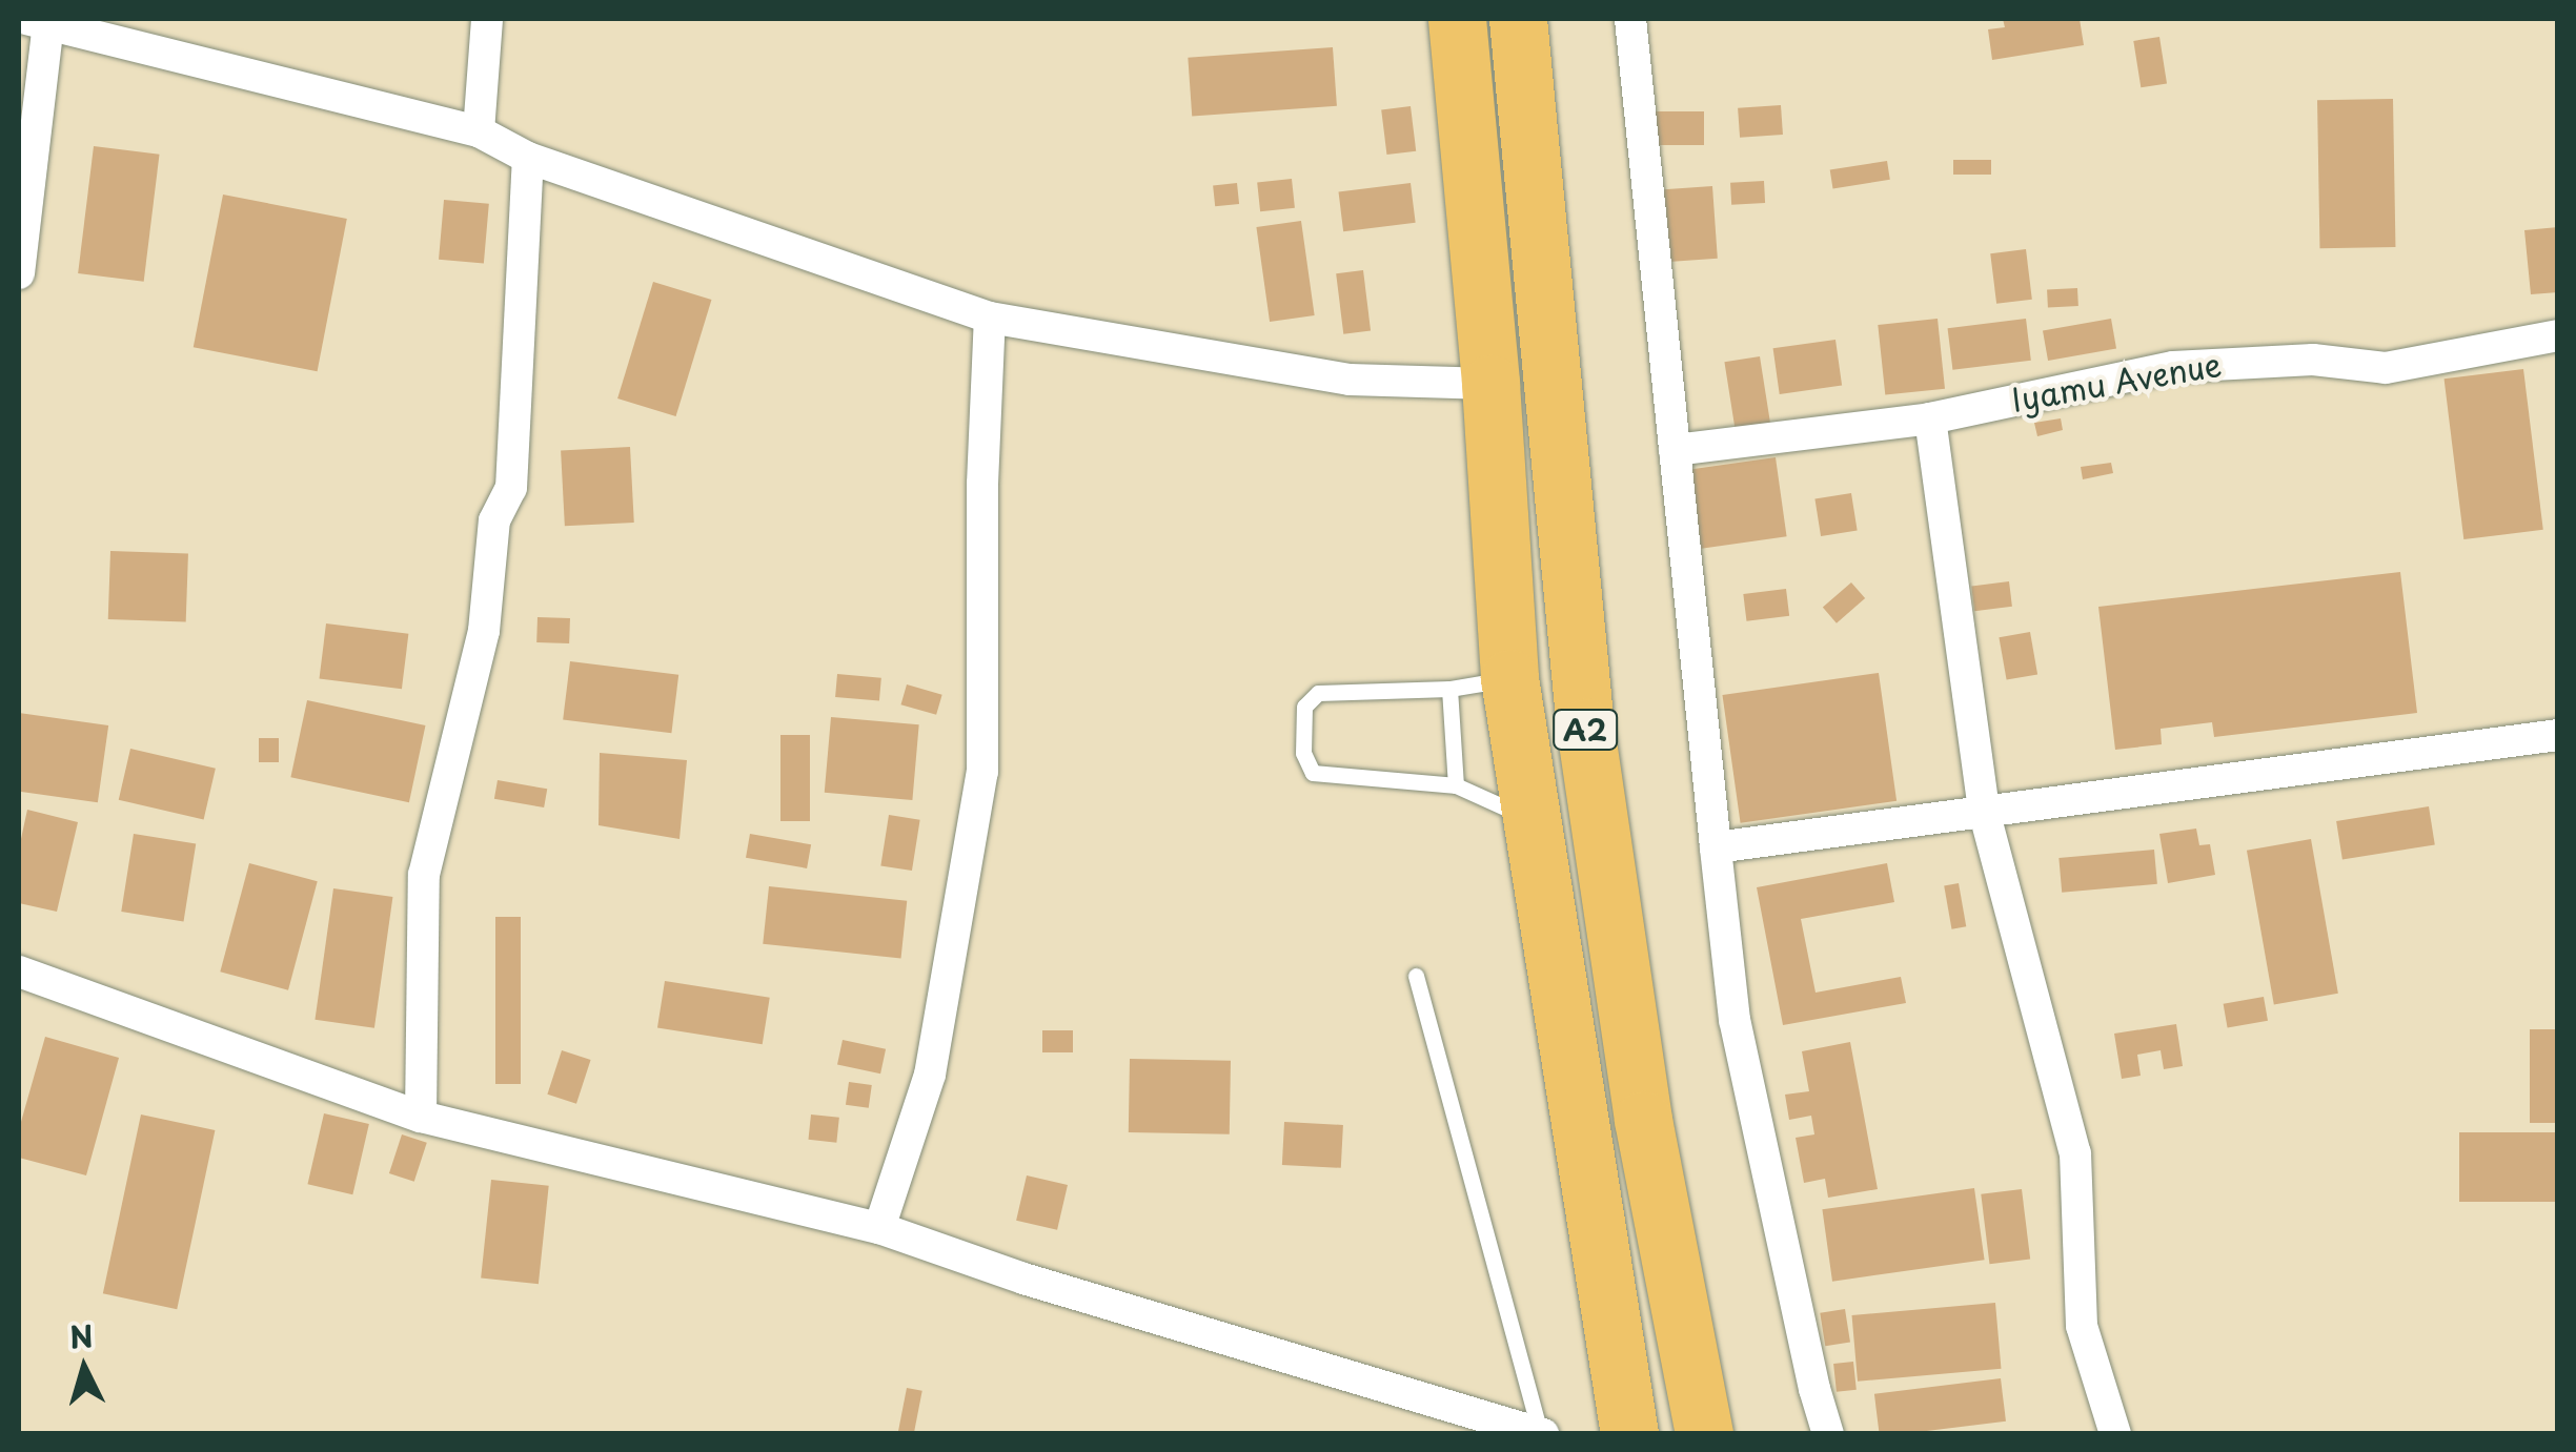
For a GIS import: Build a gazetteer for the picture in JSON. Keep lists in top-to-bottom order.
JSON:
{
  "streets": {
    "highway": ["A2"],
    "street": ["Iyamu Avenue"]
  },
  "north": "top"
}
